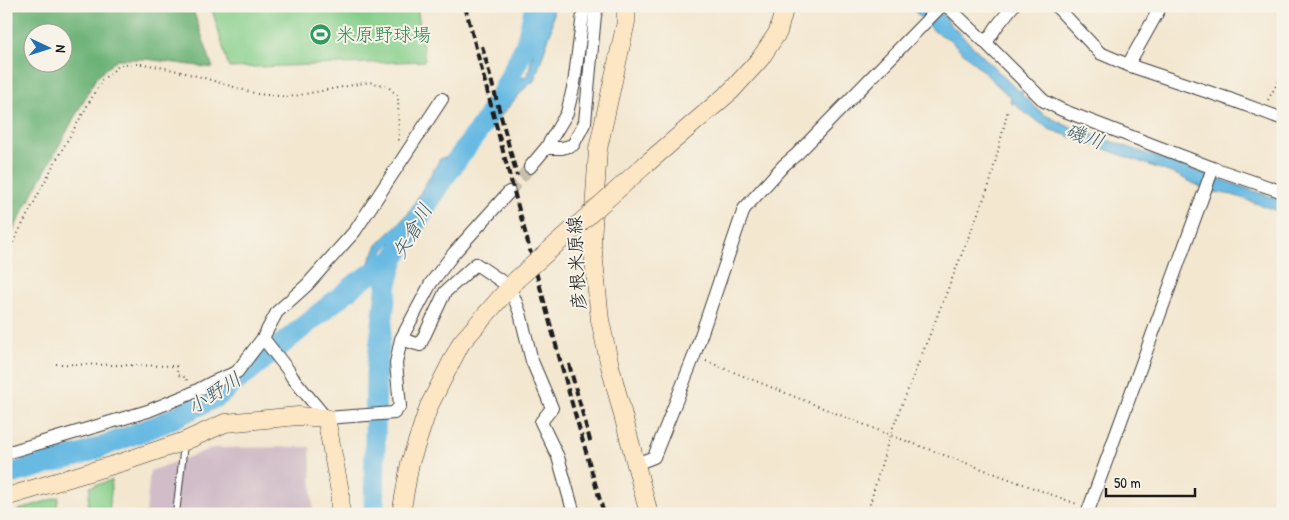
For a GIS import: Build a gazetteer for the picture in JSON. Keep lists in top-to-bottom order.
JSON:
{
  "streets": {
    "street": ["彦根米原線"]
  },
  "water": ["磯川", "矢倉川", "小野川"],
  "places": {
    "sports": ["米原野球場"]
  },
  "scale_bar": "50 m",
  "north": "right"
}
